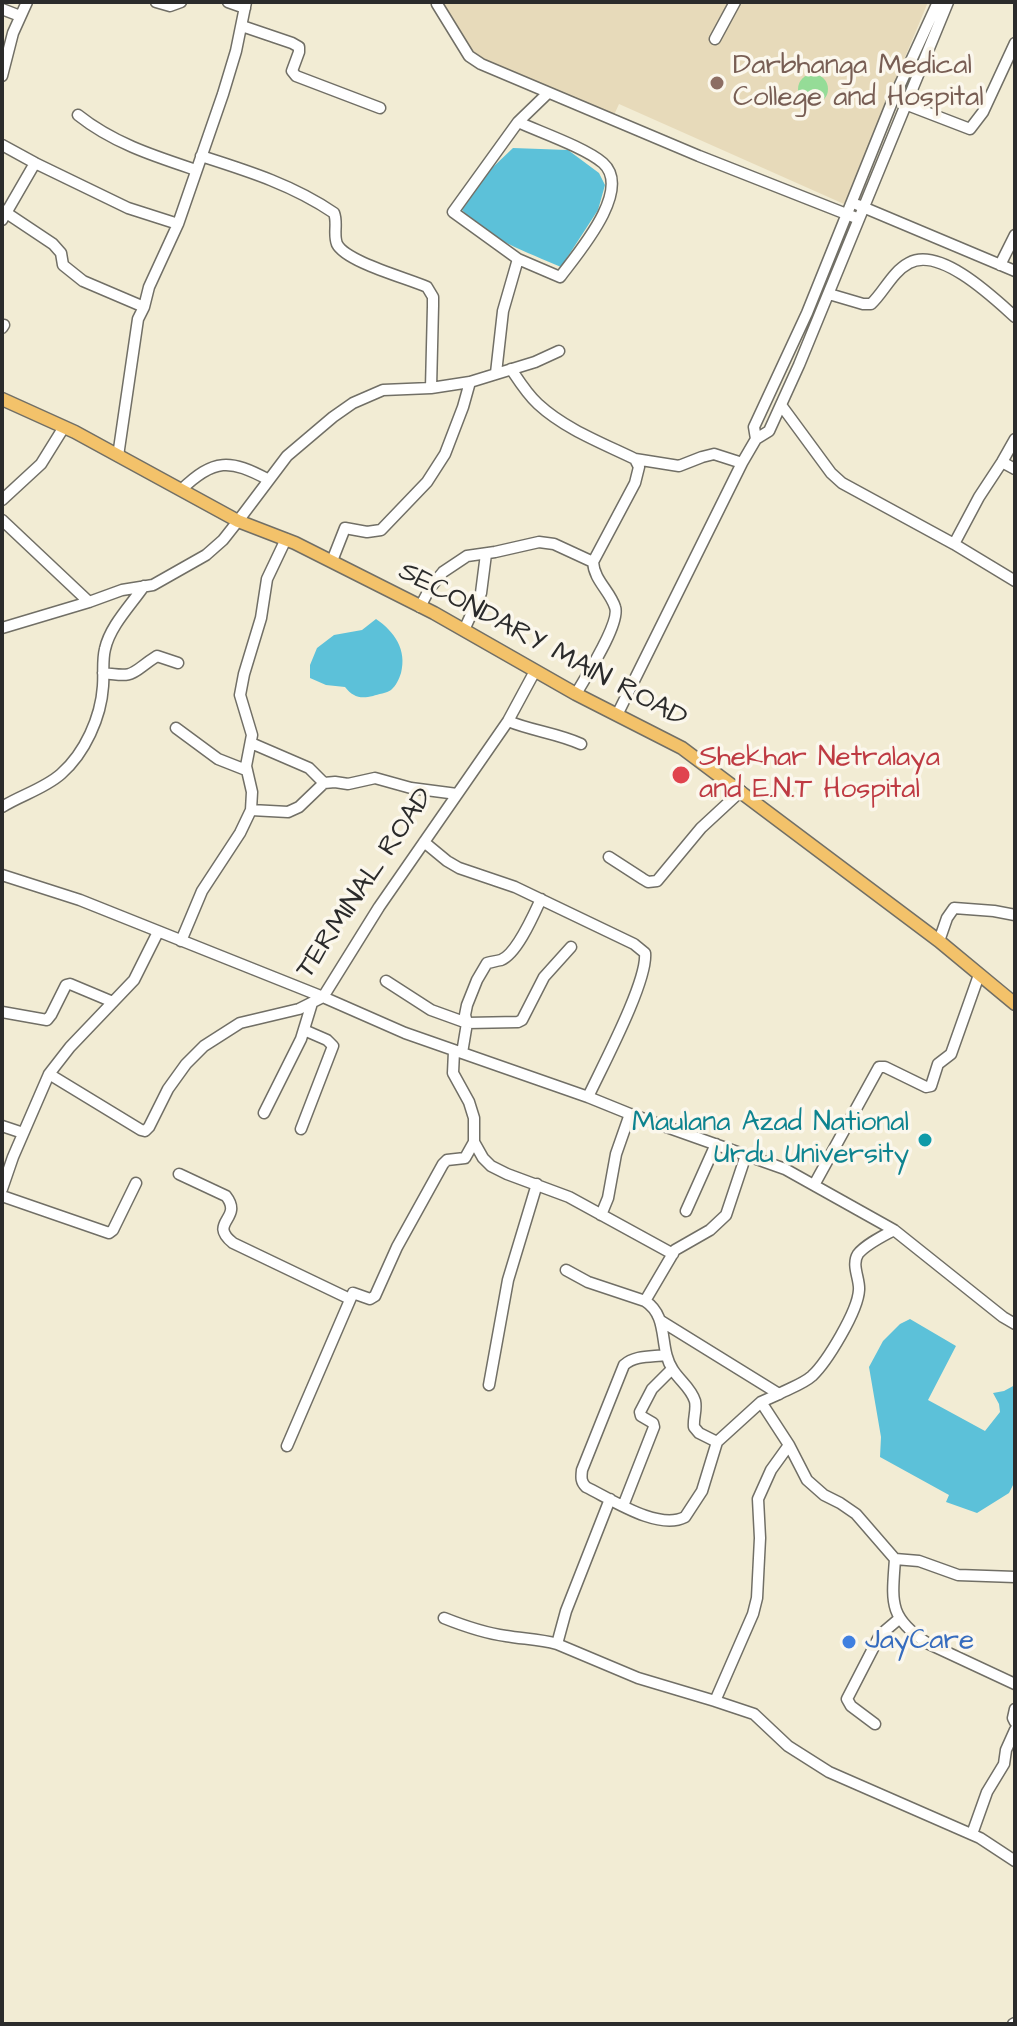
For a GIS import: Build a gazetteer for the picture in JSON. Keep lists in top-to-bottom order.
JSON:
{
  "streets": {
    "main road": ["SECONDARY MAIN ROAD"],
    "street": ["TERMINAL ROAD"]
  },
  "crossings": [
    ["SECONDARY MAIN ROAD", "TERMINAL ROAD"]
  ],
  "places": [
    "Darbhanga Medical College and Hospital",
    "Shekhar Netralaya and E.N.T Hospital",
    "Maulana Azad National Urdu University",
    "JayCare"
  ]
}
